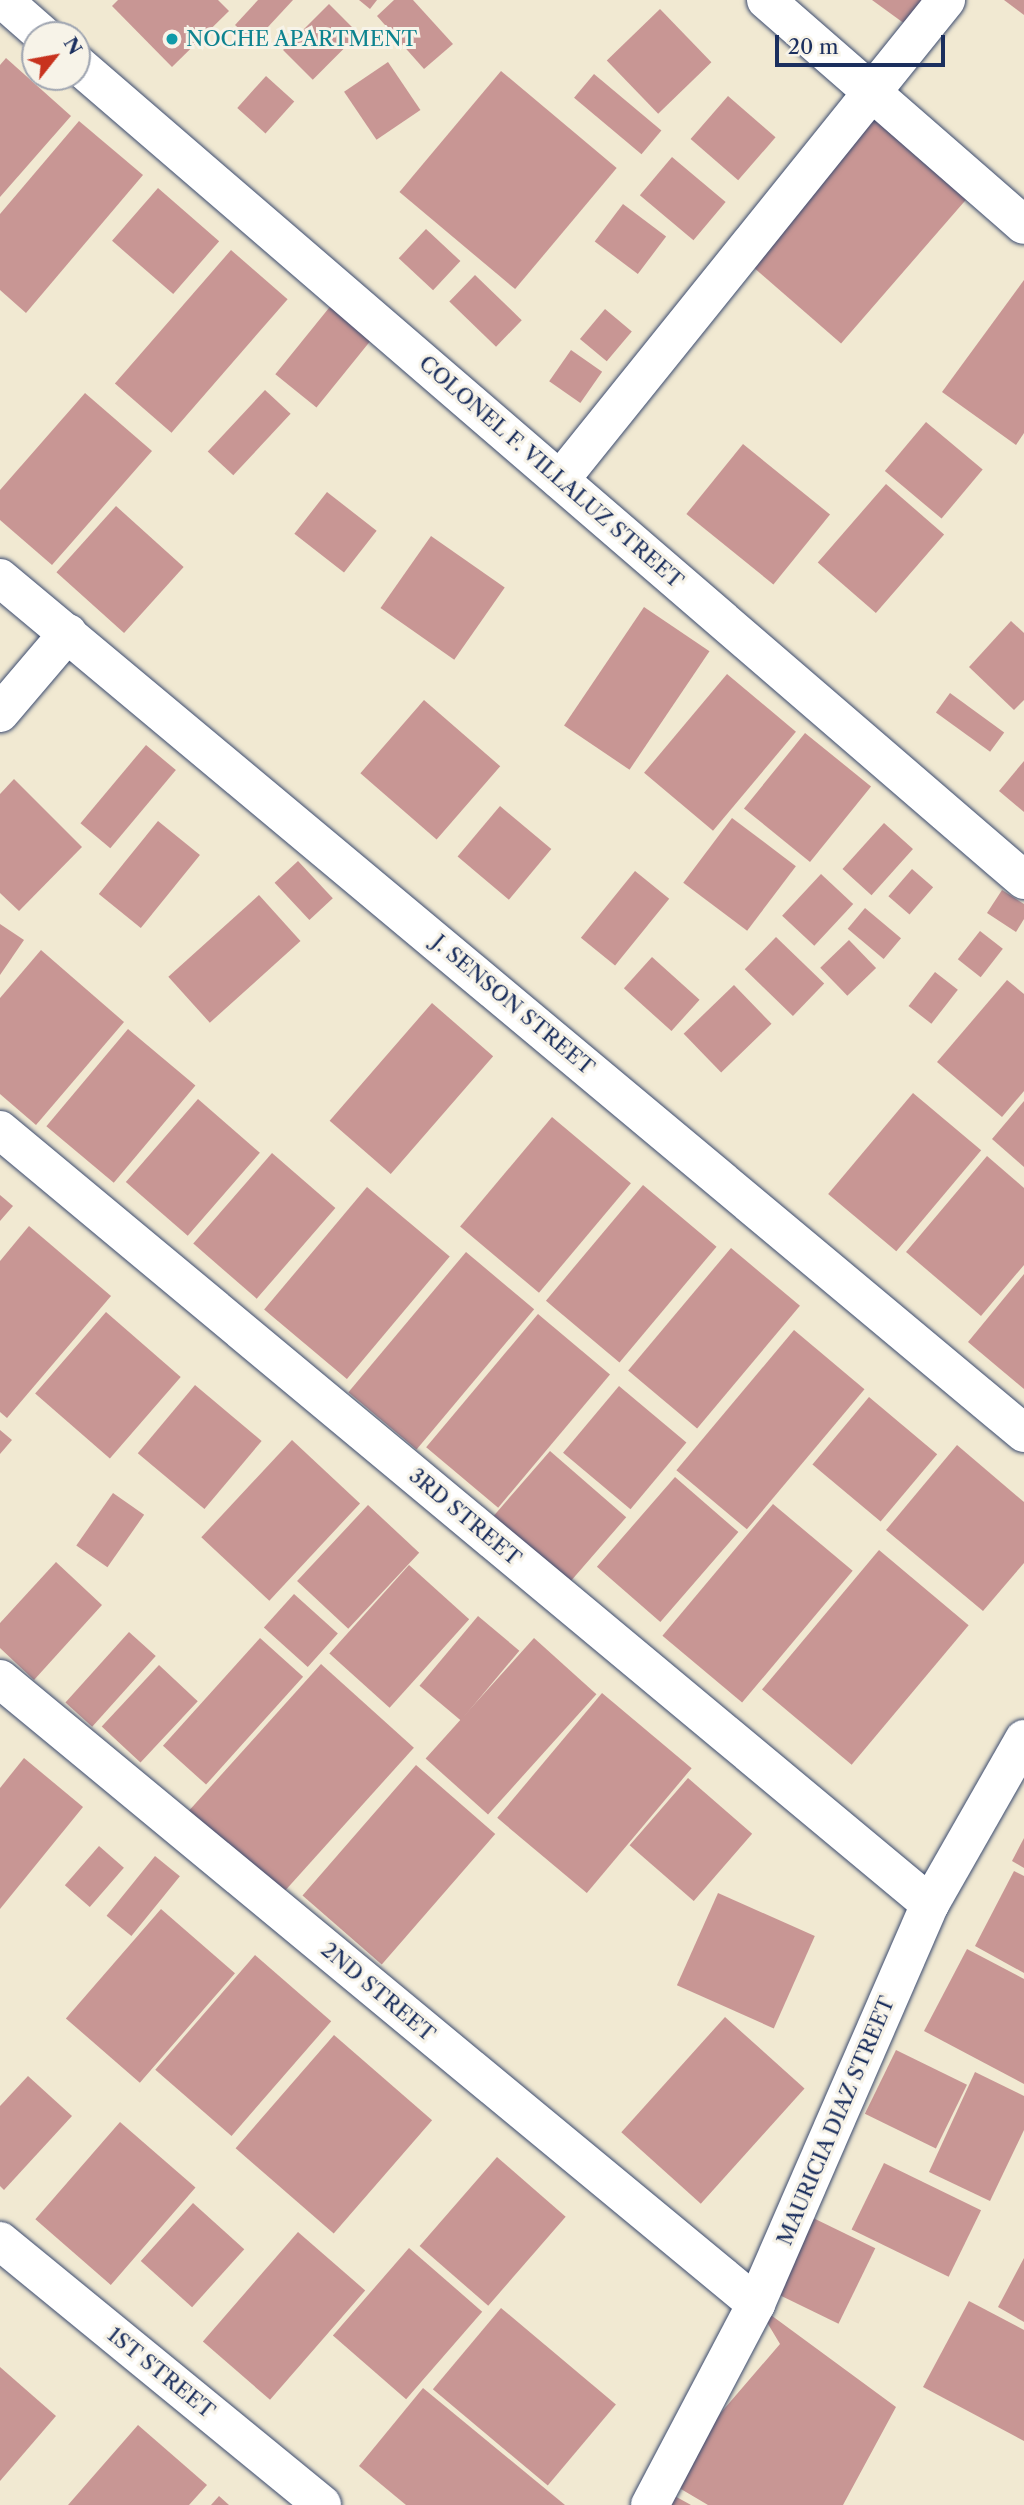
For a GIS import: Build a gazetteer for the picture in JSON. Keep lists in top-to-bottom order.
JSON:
{
  "streets": {
    "street": [
      "COLONEL F. VILLALUZ STREET",
      "J. SENSON STREET",
      "3RD STREET",
      "2ND STREET",
      "MAURICIA DIAZ STREET",
      "1ST STREET"
    ]
  },
  "crossings": [
    ["3RD STREET", "MAURICIA DIAZ STREET"],
    ["2ND STREET", "MAURICIA DIAZ STREET"]
  ],
  "places": ["NOCHE APARTMENT"],
  "scale_bar": "20 m",
  "north": "top right"
}
